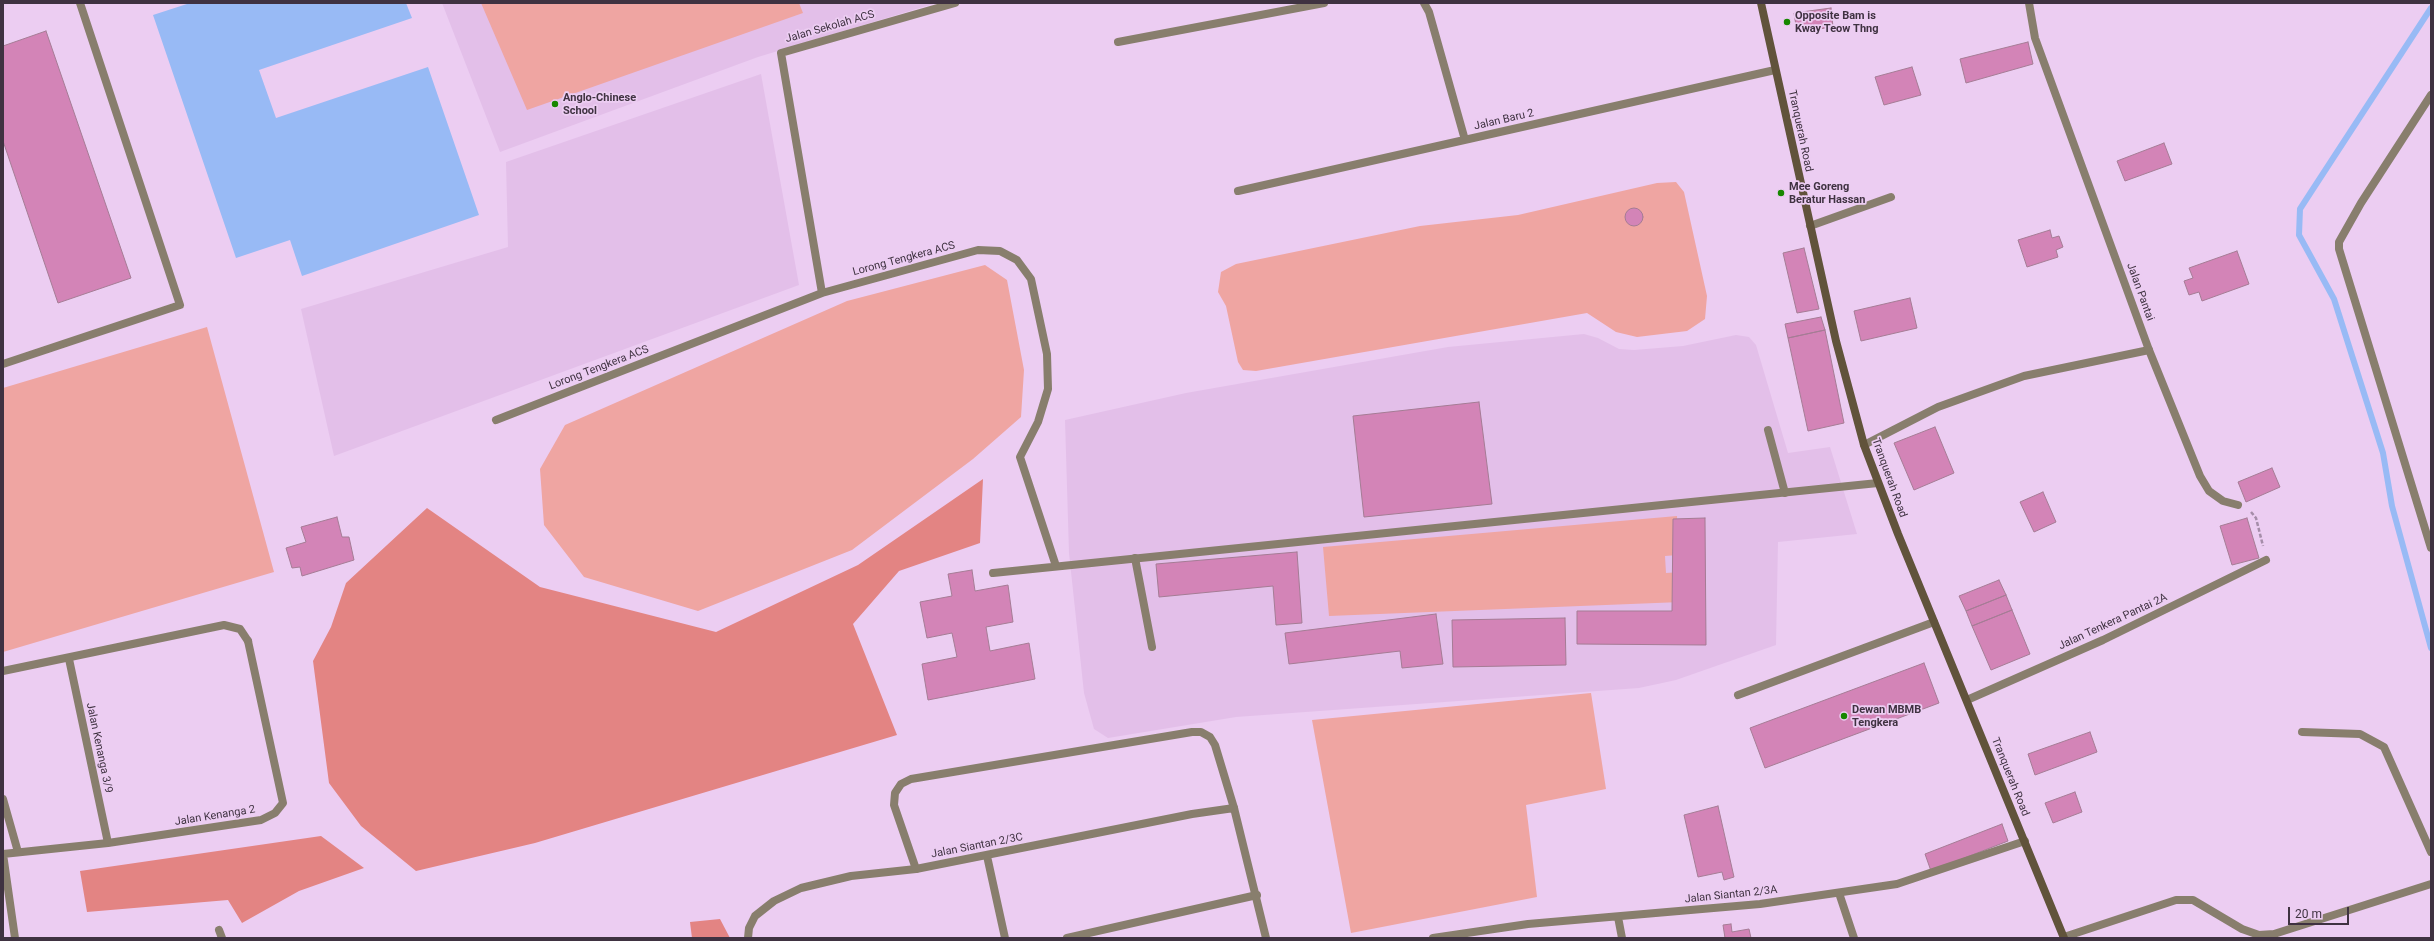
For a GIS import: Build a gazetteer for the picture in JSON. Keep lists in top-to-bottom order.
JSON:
{
  "streets": {
    "main road": ["Tranquerah Road"],
    "street": [
      "Jalan Sekolah ACS",
      "Jalan Baru 2",
      "Lorong Tengkera ACS",
      "Jalan Pantai",
      "Jalan Tenkera Pantai 2A",
      "Jalan Kenanga 3/9",
      "Jalan Kenanga 2",
      "Jalan Siantan 2/3C",
      "Jalan Siantan 2/3A"
    ]
  },
  "crossings": [
    ["Jalan Sekolah ACS", "Lorong Tengkera ACS"],
    ["Jalan Baru 2", "Tranquerah Road"],
    ["Tranquerah Road", "Jalan Tenkera Pantai 2A"],
    ["Tranquerah Road", "Jalan Siantan 2/3A"],
    ["Jalan Kenanga 3/9", "Jalan Kenanga 2"]
  ],
  "places": [
    "Opposite Bam is Kway Teow Thng",
    "Anglo-Chinese School",
    "Mee Goreng Beratur Hassan",
    "Dewan MBMB Tengkera"
  ],
  "scale_bar": "20 m"
}
